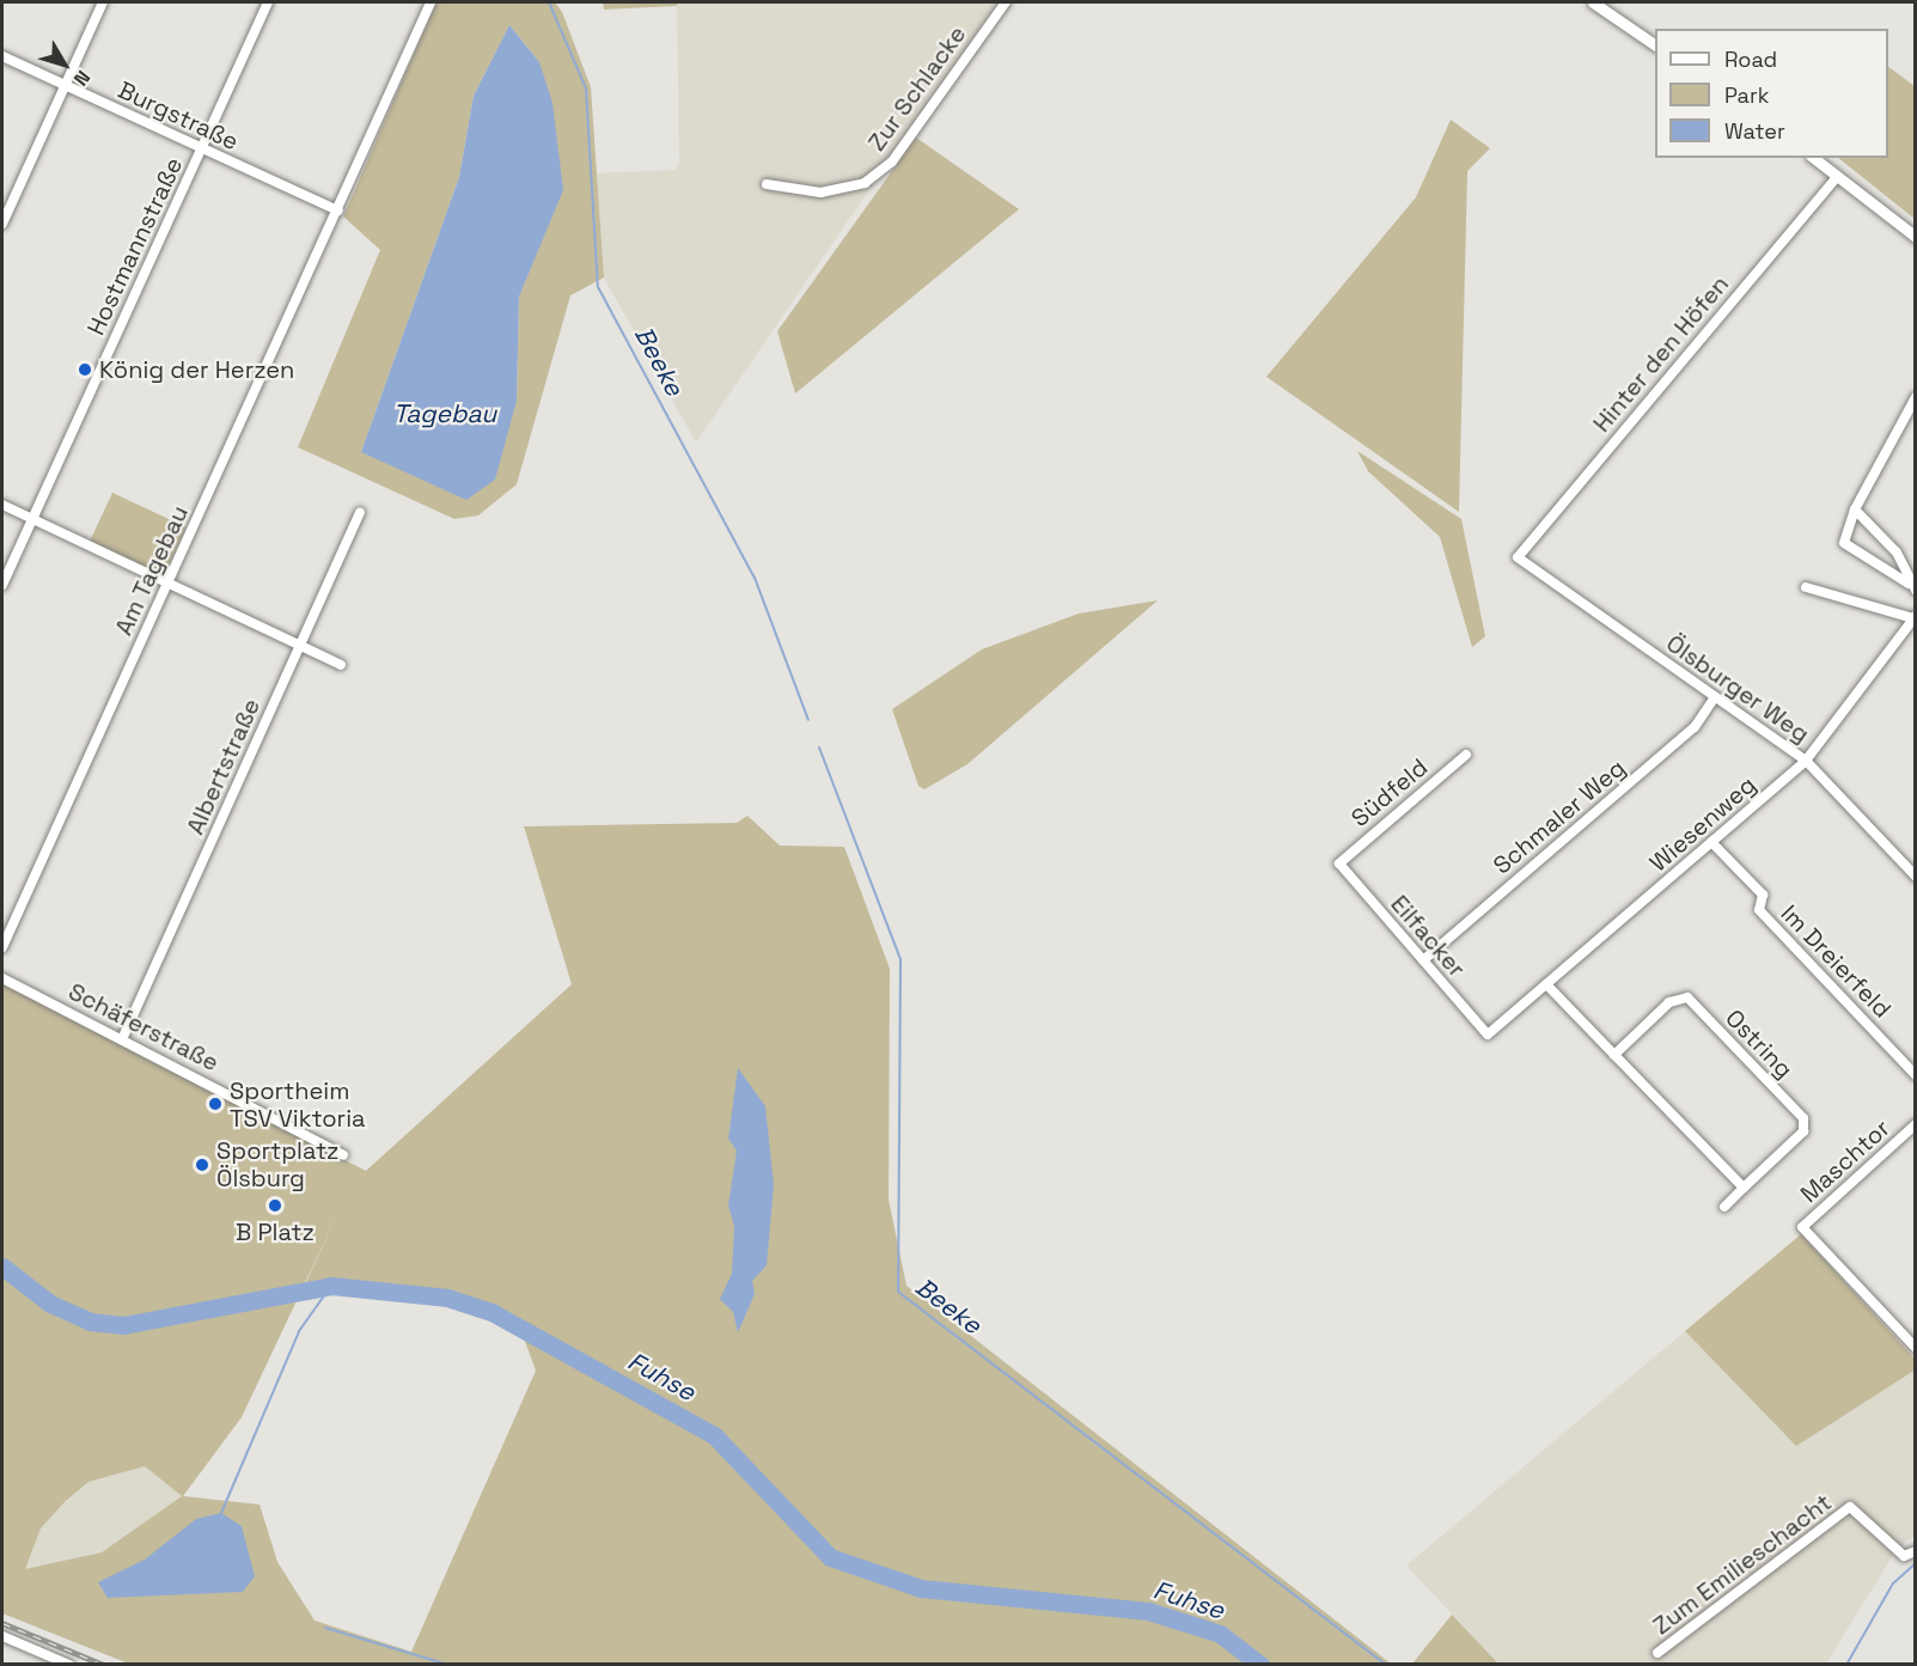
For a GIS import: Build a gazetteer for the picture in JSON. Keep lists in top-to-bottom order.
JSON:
{
  "streets": {
    "street": [
      "Zur Schlacke",
      "Burgstraße",
      "Hostmannstraße",
      "Hinter den Höfen",
      "Am Tagebau",
      "Ölsburger Weg",
      "Albertstraße",
      "Südfeld",
      "Schmaler Weg",
      "Wiesenweg",
      "Eilfacker",
      "Im Dreierfeld",
      "Schäferstraße",
      "Ostring",
      "Maschtor",
      "Zum Emilieschacht"
    ]
  },
  "crossings": [
    ["Burgstraße", "Hostmannstraße"],
    ["Burgstraße", "Am Tagebau"],
    ["Hinter den Höfen", "Ölsburger Weg"],
    ["Ölsburger Weg", "Schmaler Weg"],
    ["Ölsburger Weg", "Wiesenweg"],
    ["Albertstraße", "Schäferstraße"],
    ["Südfeld", "Eilfacker"],
    ["Schmaler Weg", "Eilfacker"],
    ["Wiesenweg", "Eilfacker"],
    ["Wiesenweg", "Im Dreierfeld"]
  ],
  "water": ["Beeke", "Tagebau", "Fuhse"],
  "places": [
    "König der Herzen",
    "Sportheim TSV Viktoria",
    "Sportplatz Ölsburg",
    "B Platz"
  ],
  "legend": ["Road", "Park", "Water"],
  "north": "bottom right"
}
